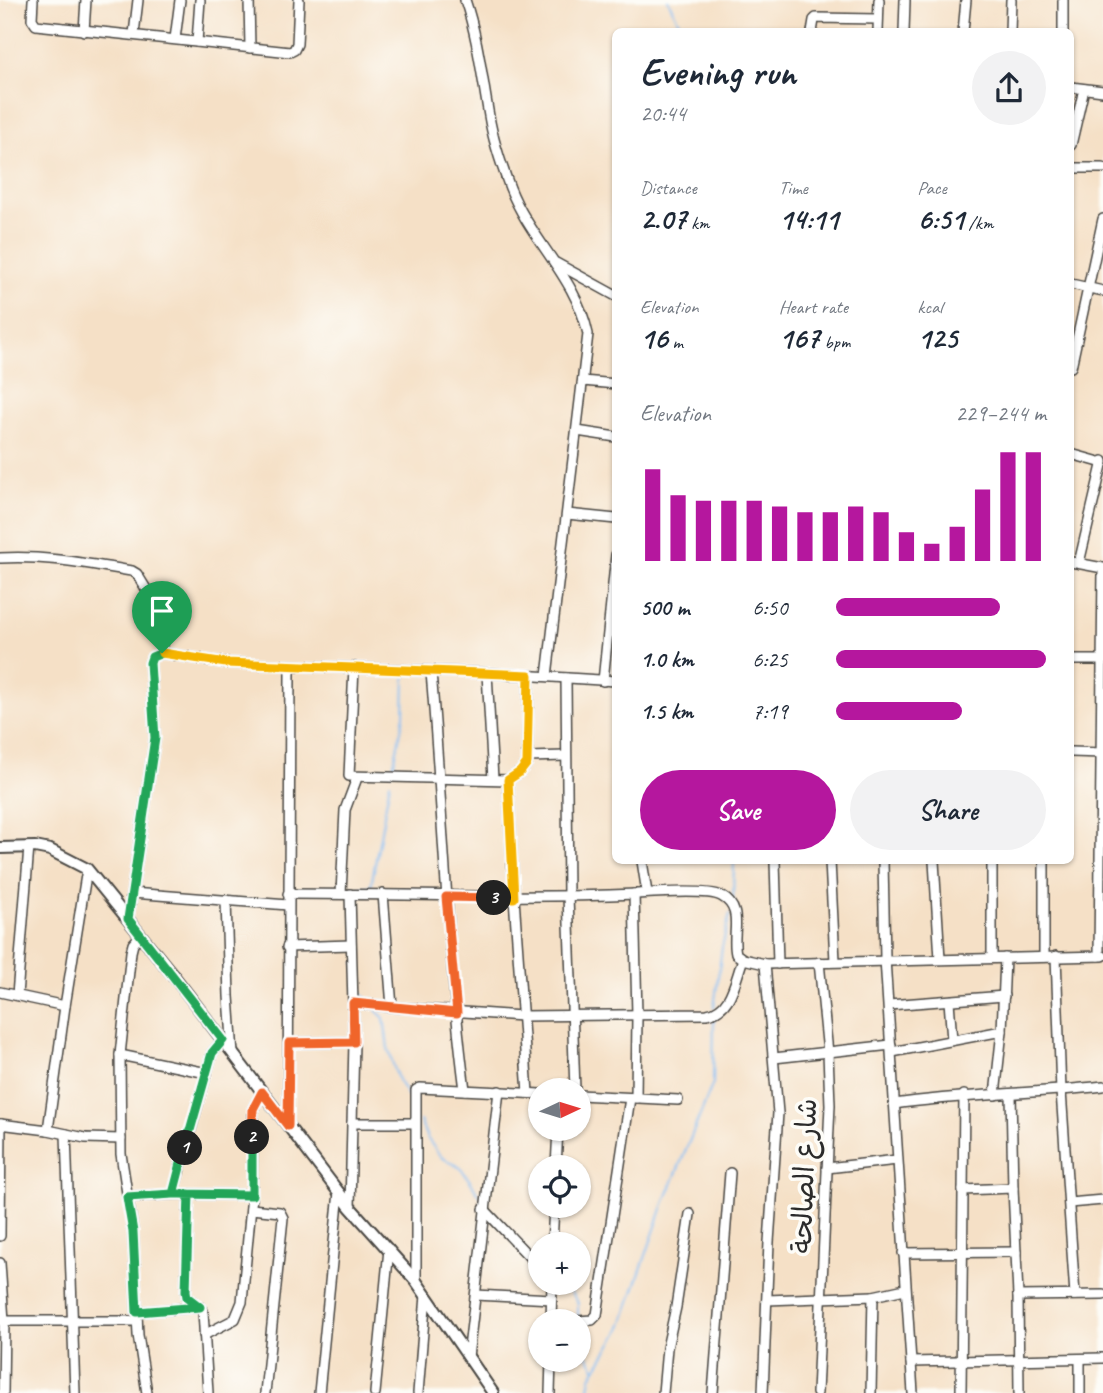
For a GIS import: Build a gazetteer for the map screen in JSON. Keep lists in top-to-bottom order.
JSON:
{
  "streets": {
    "street": ["شارع الصالحة"]
  },
  "north": "right",
  "page": {
    "heading": ["Evening run", "20:44"],
    "stats": [
      ["Distance", "2.07 km"],
      ["Time", "14:11"],
      ["Pace", "6:51 /km"],
      ["Elevation", "16 m"],
      ["Heart rate", "167 bpm"],
      ["kcal", "125"]
    ],
    "chart": ["Elevation", "229–244 m"],
    "list": [
      {
        "name": "500 m",
        "note": "6:50"
      },
      {
        "name": "1.0 km",
        "note": "6:25"
      },
      {
        "name": "1.5 km",
        "note": "7:19"
      }
    ],
    "buttons": ["Save", "Share"],
    "pins": ["3", "2", "1"],
    "map_buttons": ["+", "−"]
  }
}
